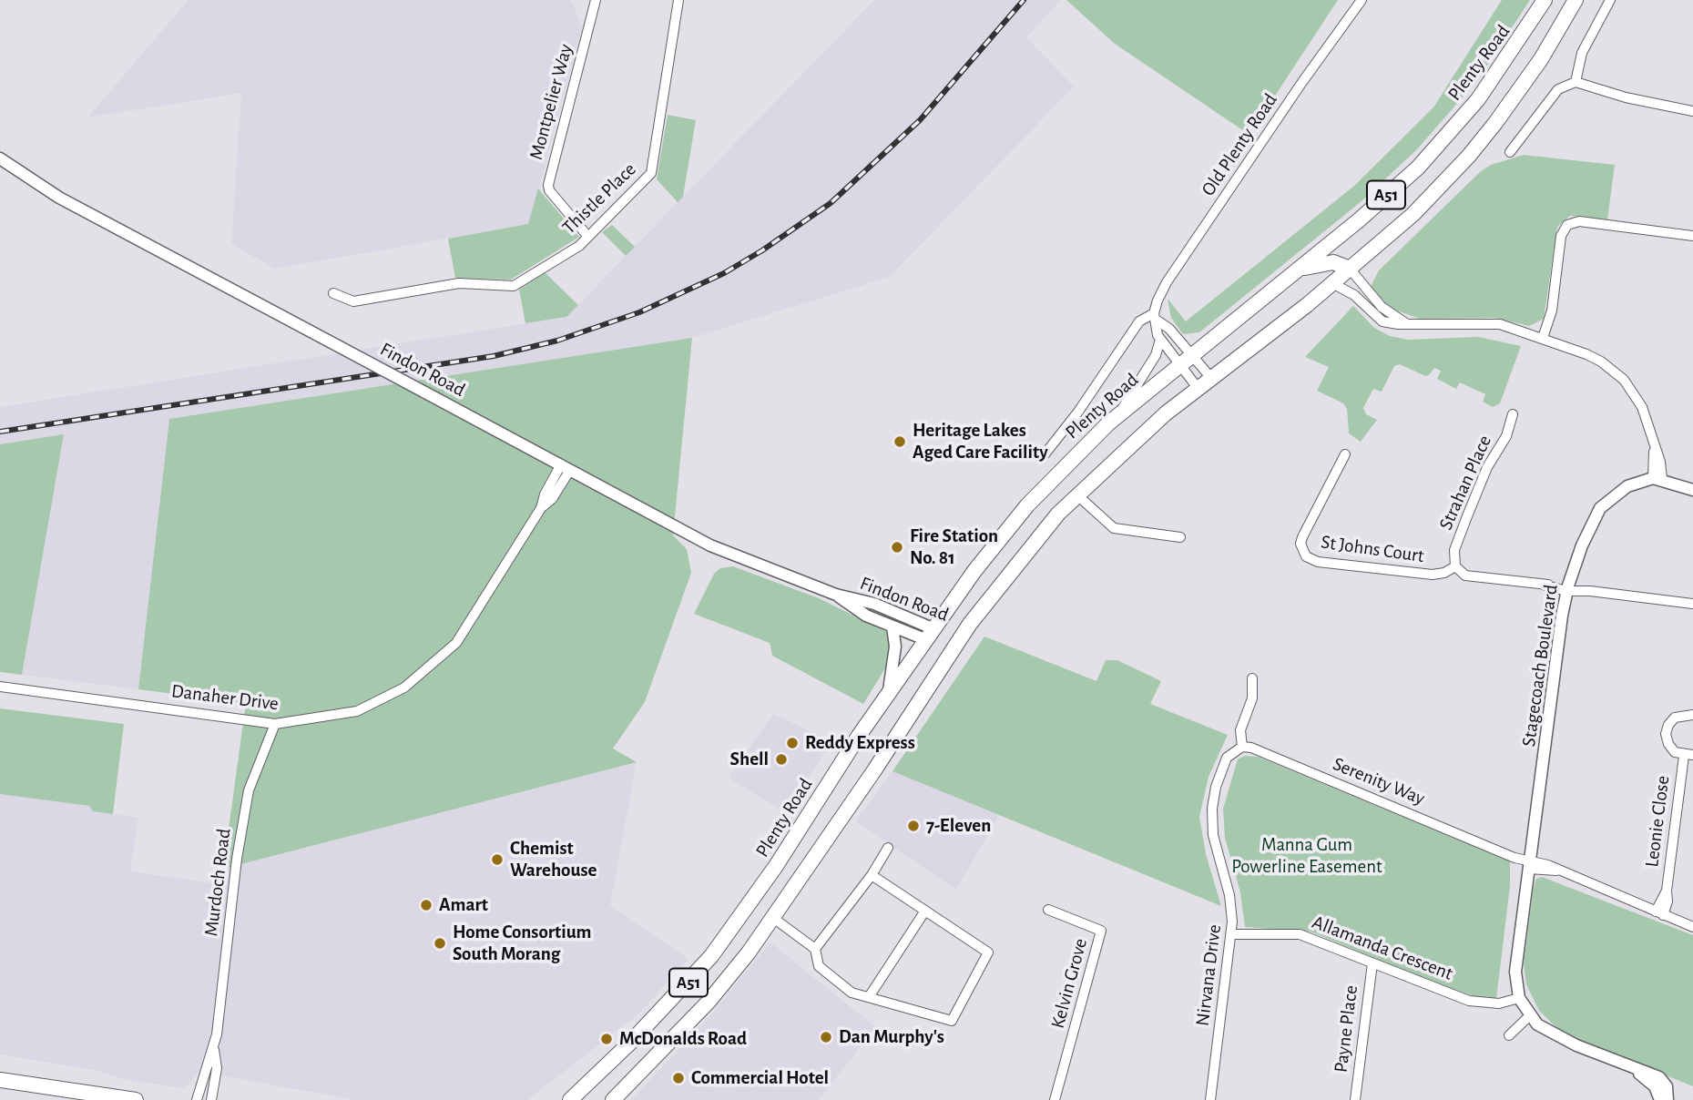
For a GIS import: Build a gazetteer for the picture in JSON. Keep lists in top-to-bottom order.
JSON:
{
  "streets": {
    "main road": ["Plenty Road", "A51", "Findon Road"],
    "street": [
      "Montpelier Way",
      "Old Plenty Road",
      "Thistle Place",
      "Strahan Place",
      "St Johns Court",
      "Stagecoach Boulevard",
      "Danaher Drive",
      "Serenity Way",
      "Leonie Close",
      "Murdoch Road",
      "Allamanda Crescent",
      "Nirvana Drive",
      "Kelvin Grove",
      "Payne Place"
    ]
  },
  "crossings": [
    ["Plenty Road", "Findon Road"],
    ["Montpelier Way", "Thistle Place"],
    ["A51", "Findon Road"],
    ["Findon Road", "Danaher Drive"],
    ["Strahan Place", "St Johns Court"],
    ["Stagecoach Boulevard", "Serenity Way"],
    ["Danaher Drive", "Murdoch Road"],
    ["Serenity Way", "Leonie Close"],
    ["Serenity Way", "Nirvana Drive"],
    ["Allamanda Crescent", "Nirvana Drive"],
    ["Allamanda Crescent", "Payne Place"]
  ],
  "parks": ["Manna Gum Powerline Easement"],
  "places": [
    "Heritage Lakes Aged Care Facility",
    "Fire Station No. 81",
    "Reddy Express",
    "Shell",
    "7-Eleven",
    "Chemist Warehouse",
    "Amart",
    "Home Consortium South Morang",
    "Dan Murphy's",
    "McDonalds Road",
    "Commercial Hotel"
  ]
}
